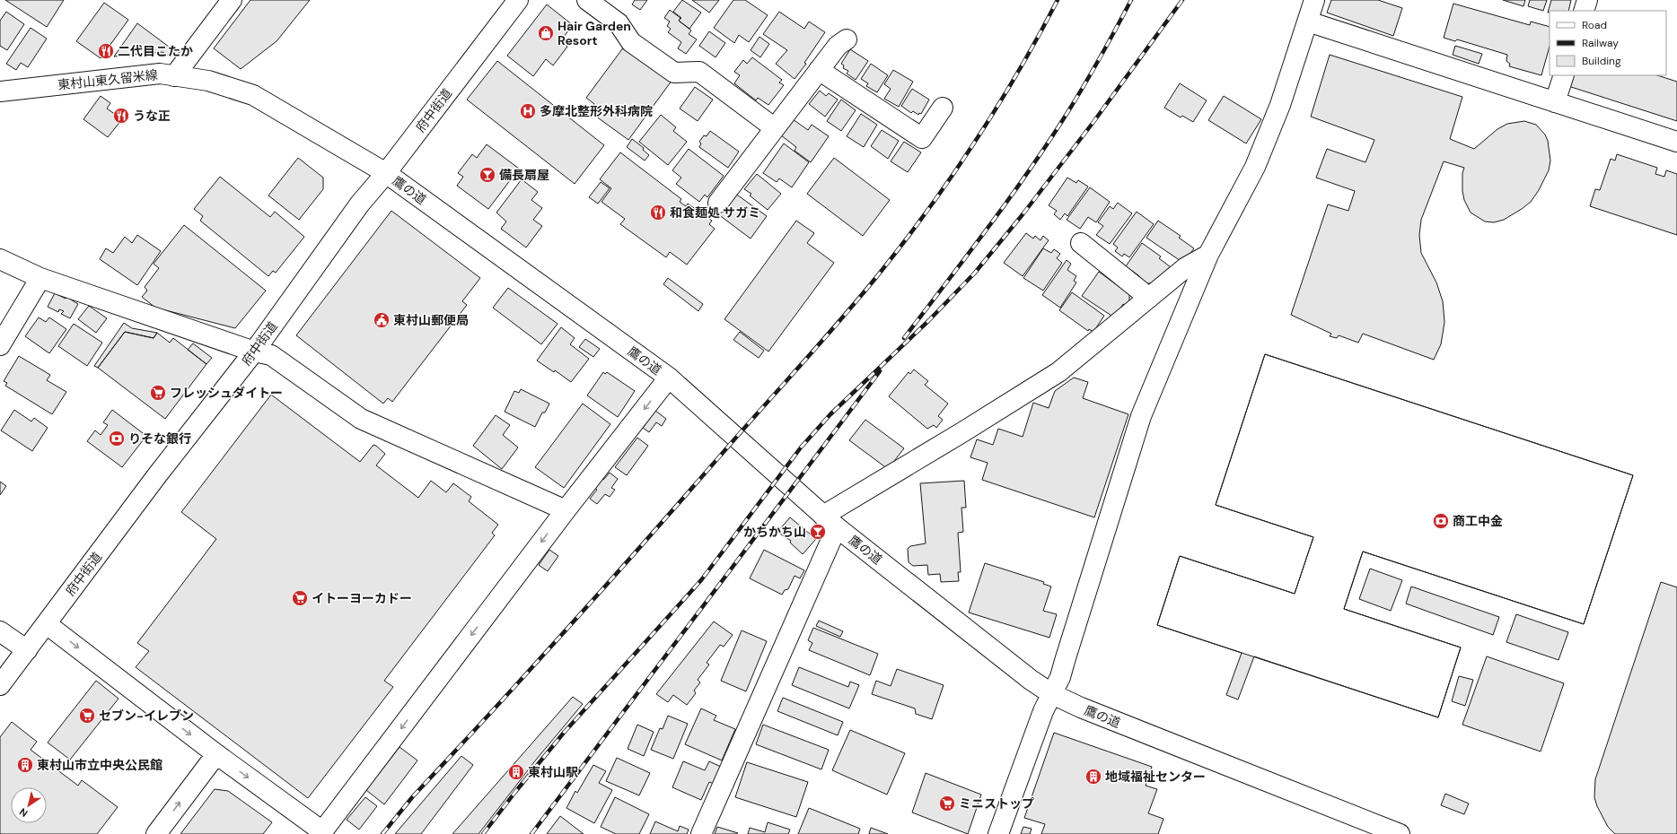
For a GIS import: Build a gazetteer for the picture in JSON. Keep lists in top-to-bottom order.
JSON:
{
  "streets": {
    "street": ["東村山東久留米線", "府中街道", "鷹の道"]
  },
  "crossings": [
    ["東村山東久留米線", "府中街道"],
    ["東村山東久留米線", "鷹の道"],
    ["府中街道", "鷹の道"]
  ],
  "places": {
    "shop": ["Hair Garden Resort"],
    "restaurant": ["二代目こたか", "うな正", "和食麺処 サガミ"],
    "hospital": ["多摩北整形外科病院"],
    "bar": ["備長扇屋", "かちかち山"],
    "public building": ["東村山郵便局"],
    "supermarket": [
      "フレッシュダイトー",
      "イトーヨーカドー",
      "セブン-イレブン",
      "ミニストップ"
    ],
    "bank": ["りそな銀行", "商工中金"],
    "building": ["東村山市立中央公民館", "東村山駅", "地域福祉センター"]
  },
  "legend": ["Road", "Railway", "Building"],
  "north": "bottom left"
}
